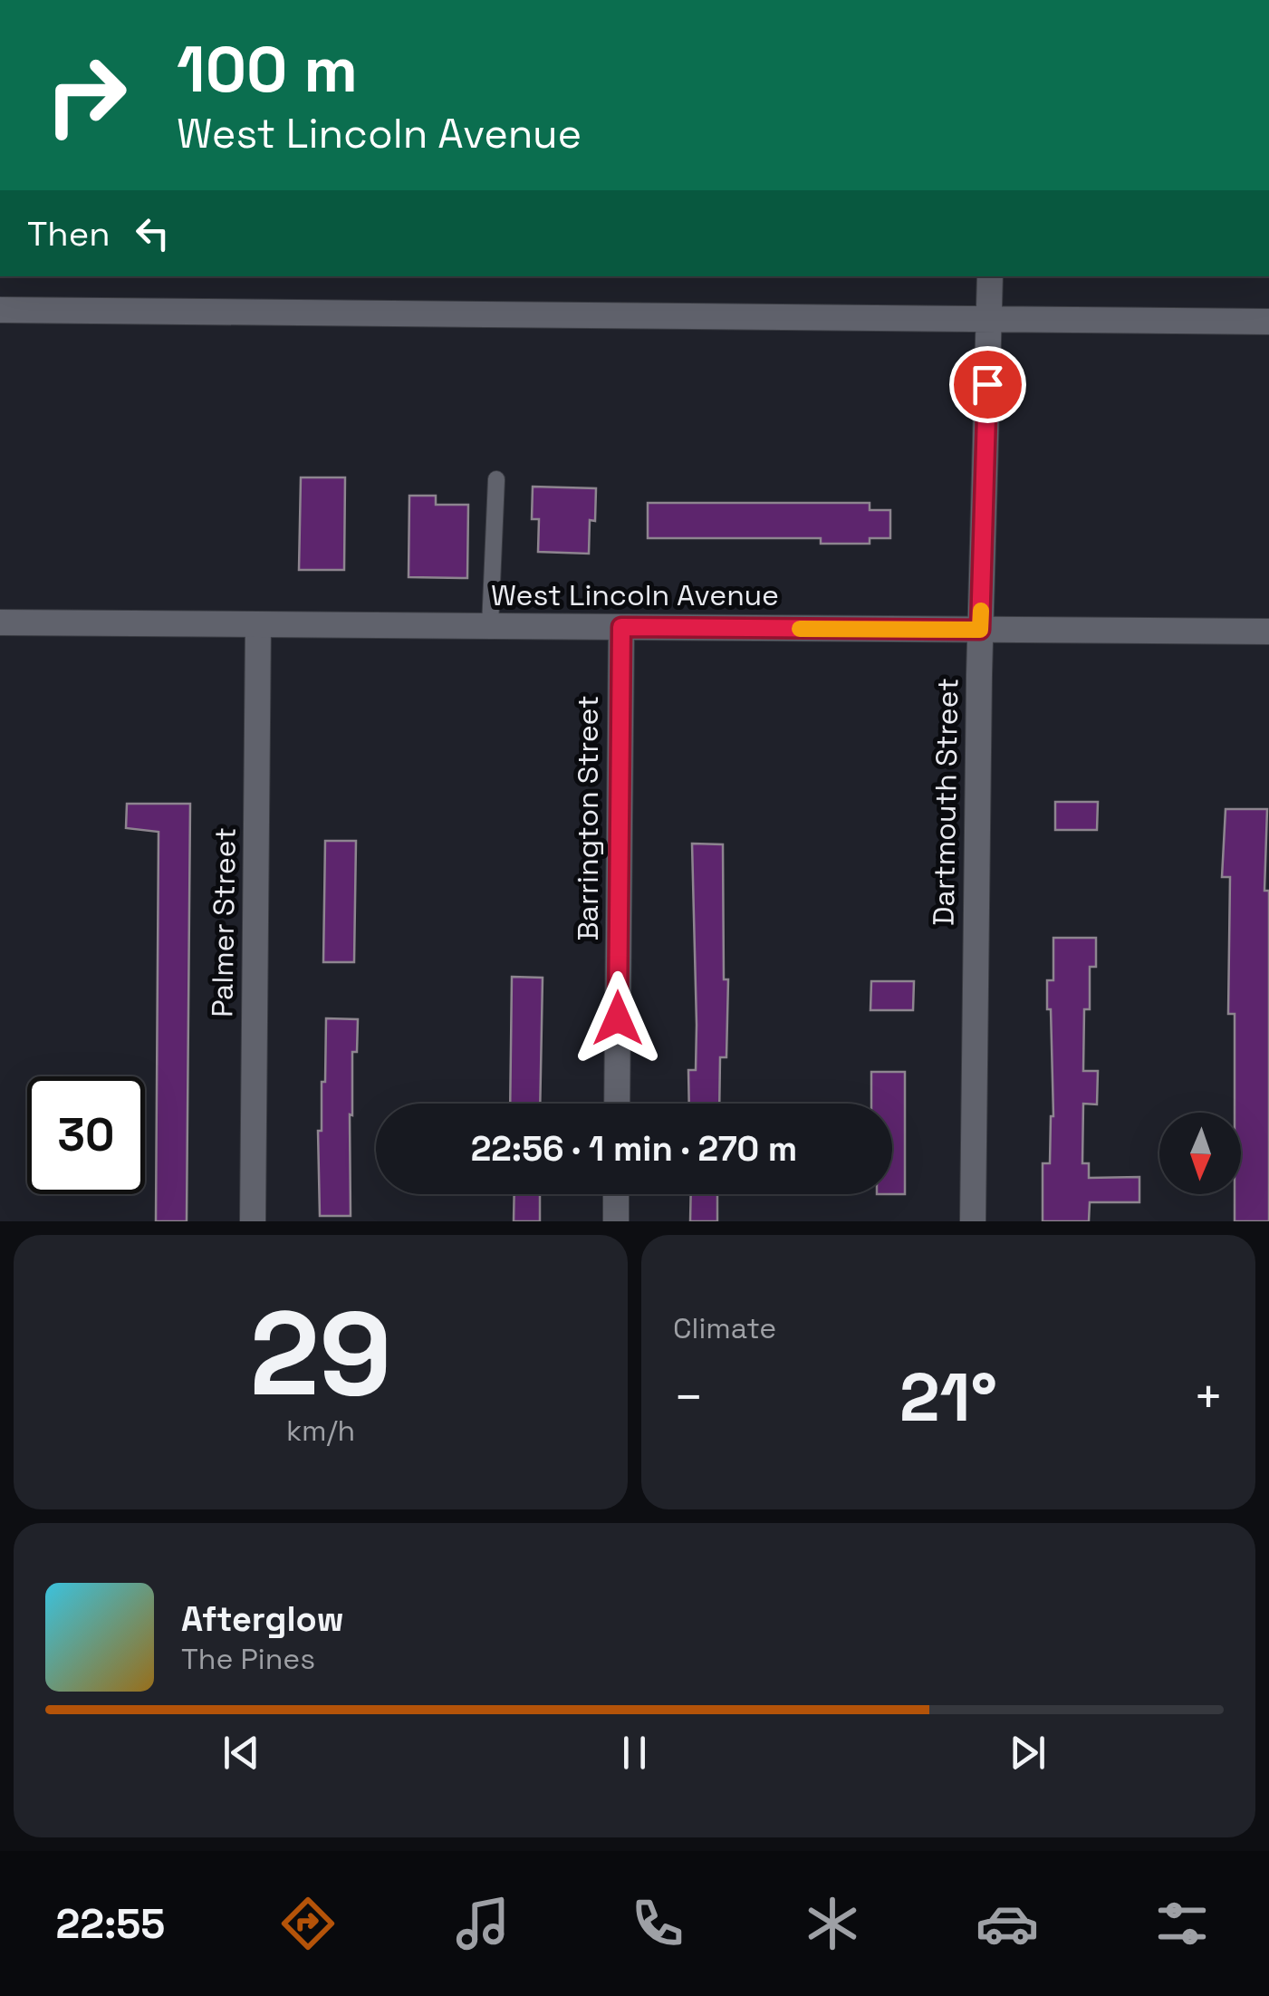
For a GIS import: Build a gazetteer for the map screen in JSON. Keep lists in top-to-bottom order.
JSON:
{
  "streets": {
    "street": [
      "West Lincoln Avenue",
      "Dartmouth Street",
      "Barrington Street",
      "Palmer Street"
    ]
  },
  "crossings": [
    ["West Lincoln Avenue", "Dartmouth Street"],
    ["West Lincoln Avenue", "Barrington Street"],
    ["West Lincoln Avenue", "Palmer Street"]
  ],
  "north": "bottom",
  "page": {
    "turn": ["100 m", "West Lincoln Avenue"],
    "then": "Then",
    "limit": "30",
    "trip": "22:56 · 1 min · 270 m",
    "tile": [
      ["29", "km/h"],
      "Climate"
    ],
    "heat": ["−", "21°", "+"],
    "song": ["Afterglow", "The Pines"],
    "tabs": "22:55"
  }
}
